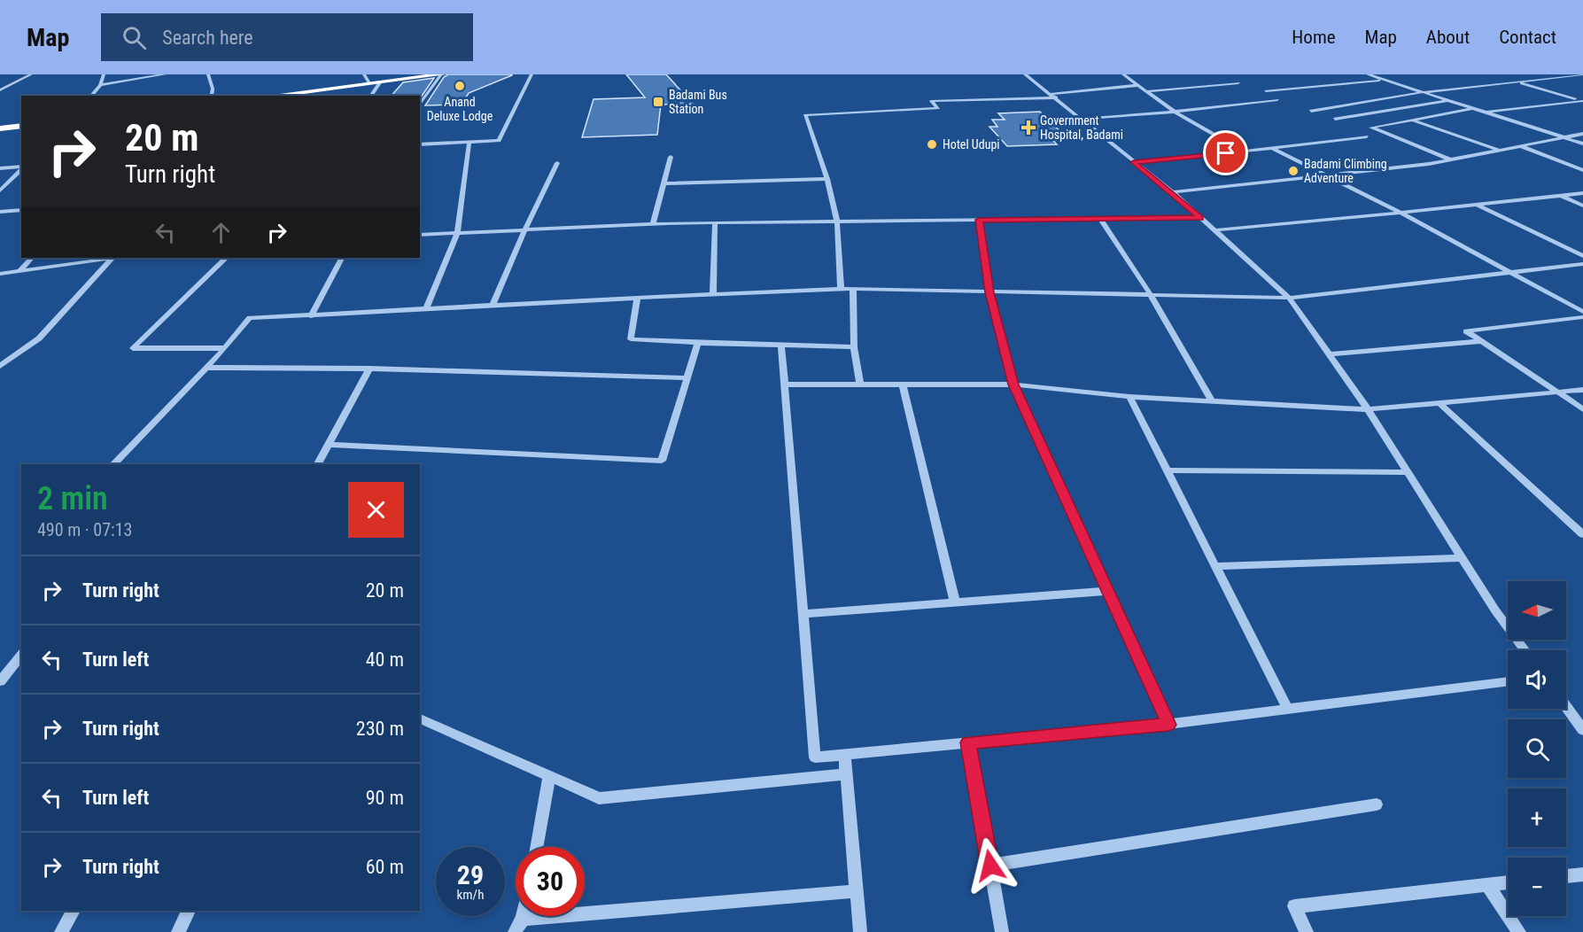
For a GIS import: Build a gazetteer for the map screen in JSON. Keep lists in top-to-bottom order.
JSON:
{
  "places": {
    "other": ["Anand Deluxe Lodge", "Hotel Udupi", "Badami Climbing Adventure"],
    "transit": ["Badami Bus Station"],
    "health": ["Government Hospital, Badami"]
  },
  "north": "left",
  "page": {
    "header": "Map",
    "search": "Search here",
    "nav": [
      "Home",
      "Map",
      "About",
      "Contact"
    ],
    "turn": ["20 m", "Turn right"],
    "heading": ["2 min", "490 m · 07:13"],
    "list": [
      {
        "name": "Turn right",
        "value": "20 m"
      },
      {
        "name": "Turn left",
        "value": "40 m"
      },
      {
        "name": "Turn right",
        "value": "230 m"
      },
      {
        "name": "Turn left",
        "value": "90 m"
      },
      {
        "name": "Turn right",
        "value": "60 m"
      }
    ],
    "map_buttons": ["+", "−"],
    "speed": "29 km/h",
    "limit": "30"
  }
}
